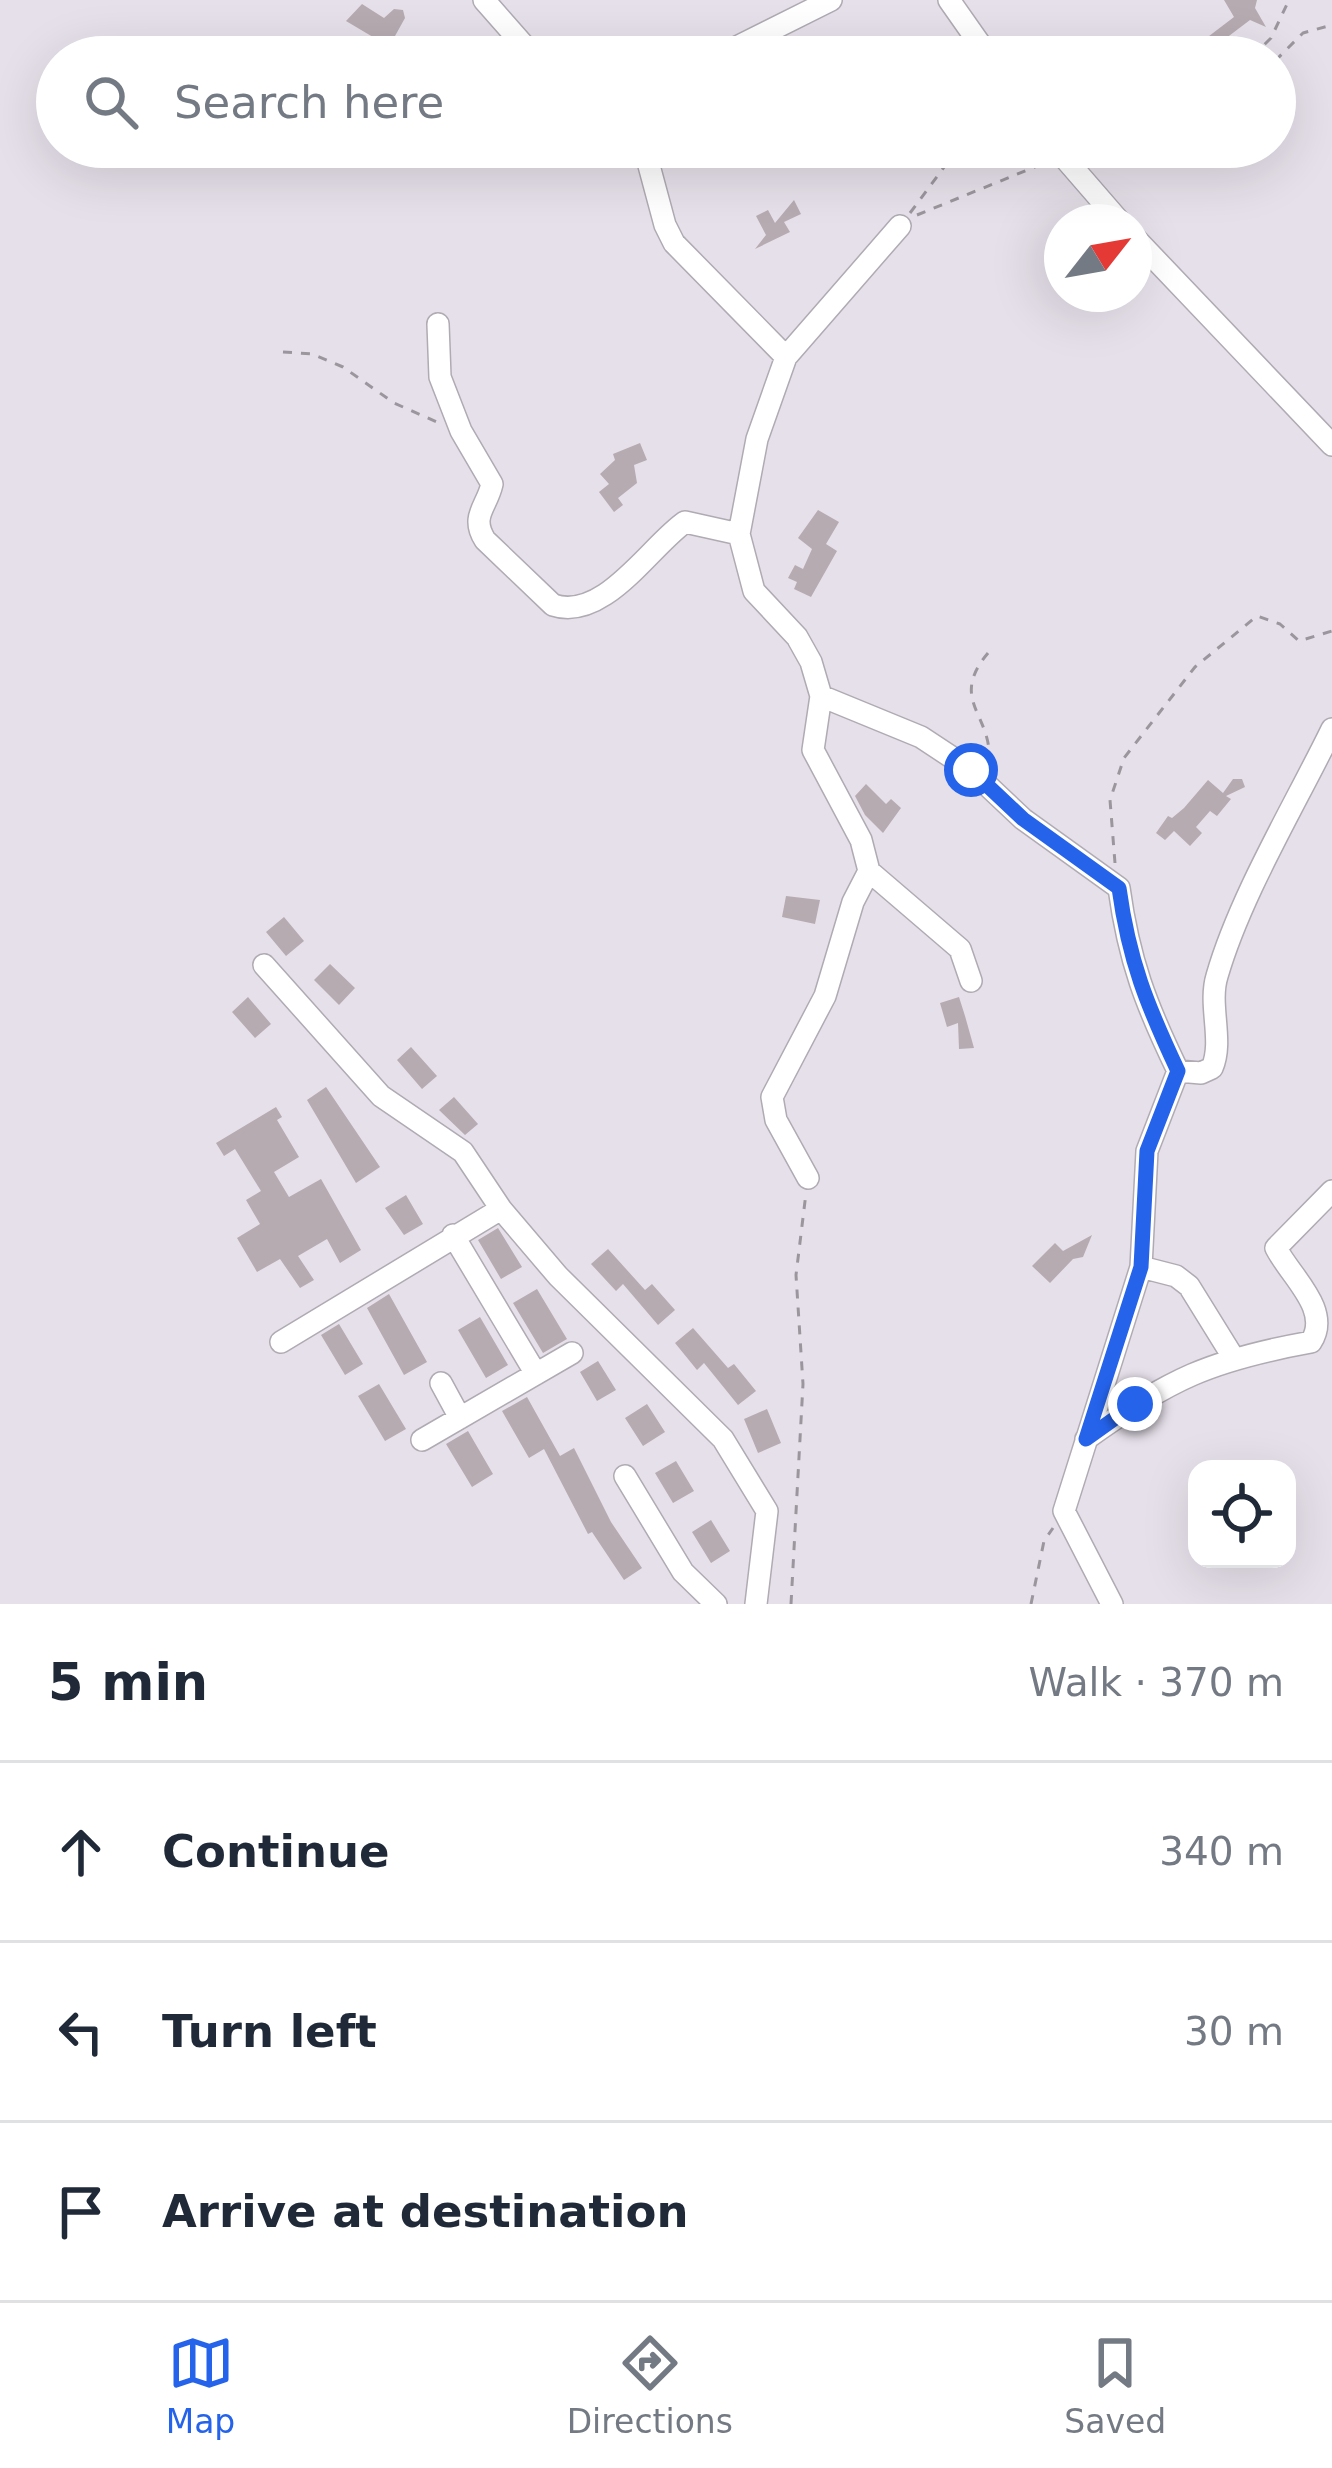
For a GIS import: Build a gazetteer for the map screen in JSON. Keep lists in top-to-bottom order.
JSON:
{
  "north": "top right",
  "page": {
    "search": "Search here",
    "heading": ["5 min", "Walk · 370 m"],
    "list": [
      ["Continue", "340 m"],
      ["Turn left", "30 m"],
      "Arrive at destination"
    ],
    "nav": ["Map", "Directions", "Saved"]
  }
}
